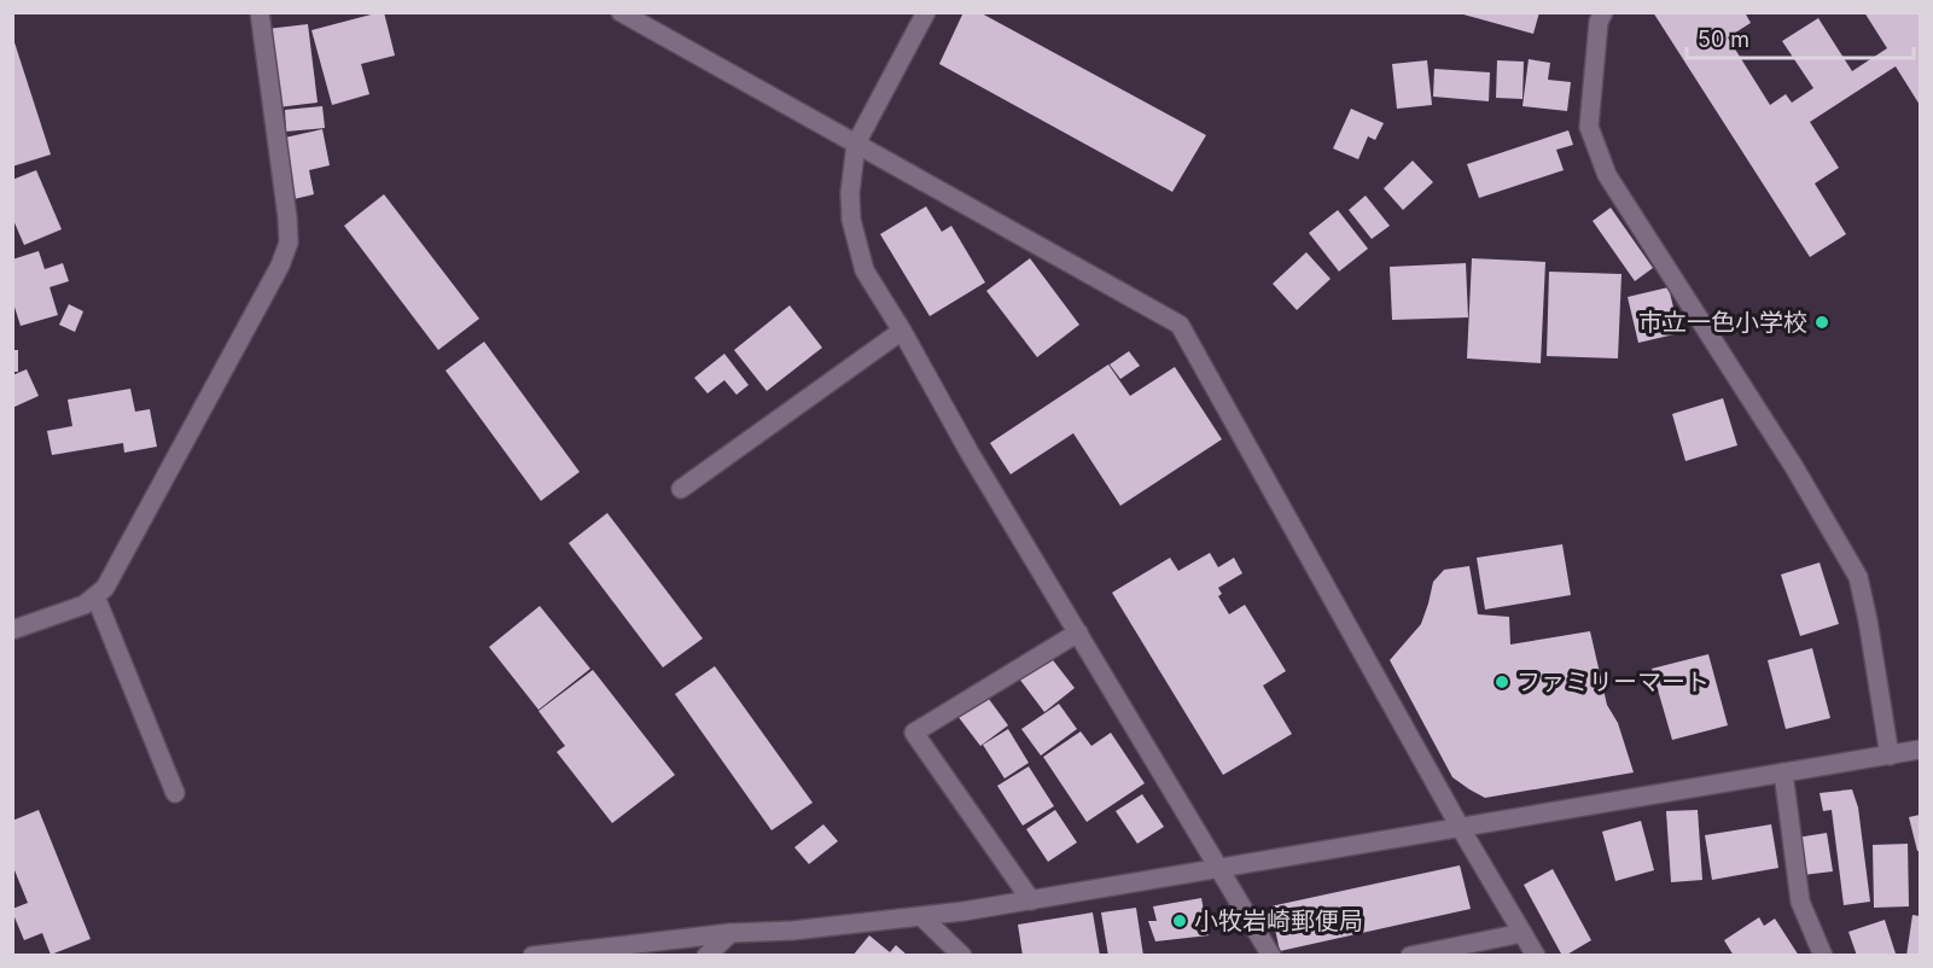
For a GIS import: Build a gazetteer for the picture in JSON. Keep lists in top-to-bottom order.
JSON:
{
  "places": ["市立一色小学校", "ファミリーマート", "小牧岩崎郵便局"],
  "scale_bar": "50 m"
}
